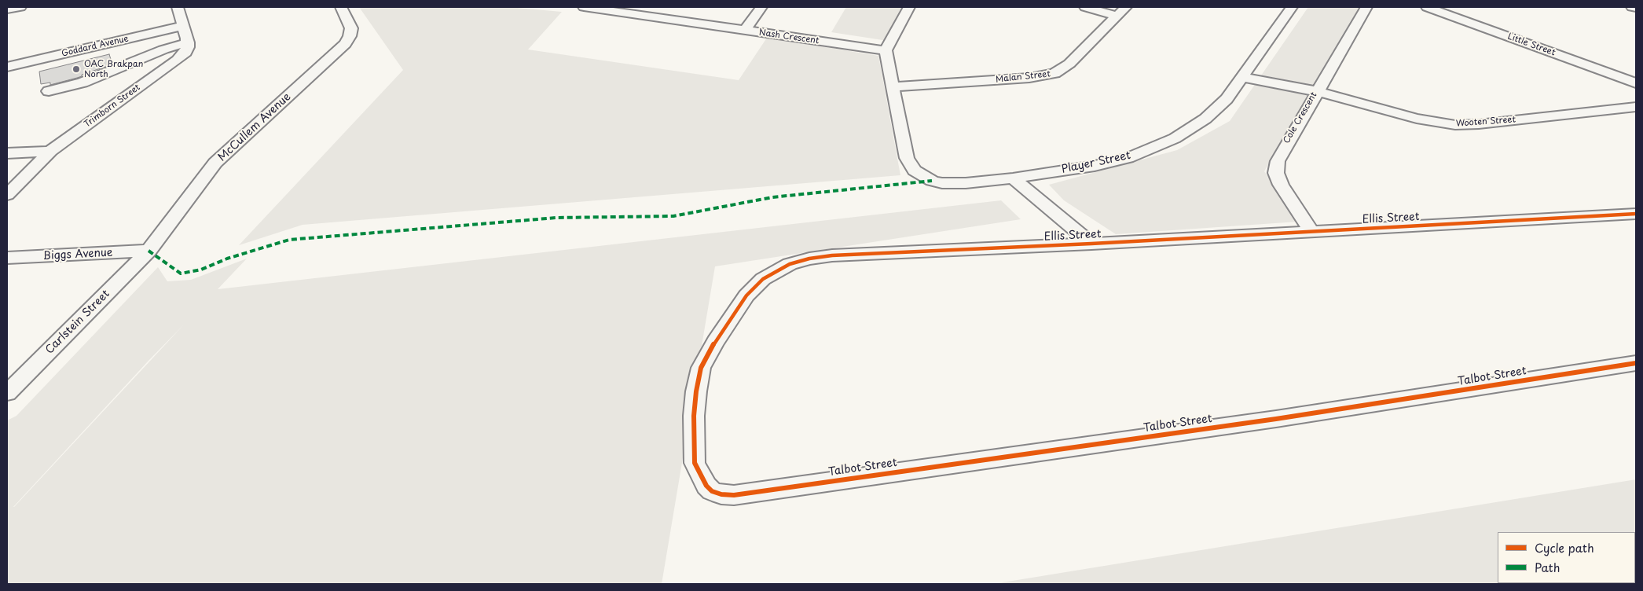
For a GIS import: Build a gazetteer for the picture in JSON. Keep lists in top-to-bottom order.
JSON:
{
  "streets": {
    "street": [
      "Nash Crescent",
      "Little Street",
      "Goddard Avenue",
      "Malan Street",
      "Trimborn Street",
      "Cole Crescent",
      "Wooten Street",
      "McCullem Avenue",
      "Player Street",
      "Ellis Street",
      "Biggs Avenue",
      "Carlstein Street",
      "Talbot Street"
    ]
  },
  "crossings": [
    ["Malan Street", "Player Street"],
    ["Cole Crescent", "Wooten Street"],
    ["Cole Crescent", "Ellis Street"],
    ["Wooten Street", "Player Street"],
    ["McCullem Avenue", "Biggs Avenue"],
    ["McCullem Avenue", "Carlstein Street"],
    ["Ellis Street", "Talbot Street"],
    ["Biggs Avenue", "Carlstein Street"]
  ],
  "places": ["OAC Brakpan North"],
  "legend": ["Cycle path", "Path"]
}
